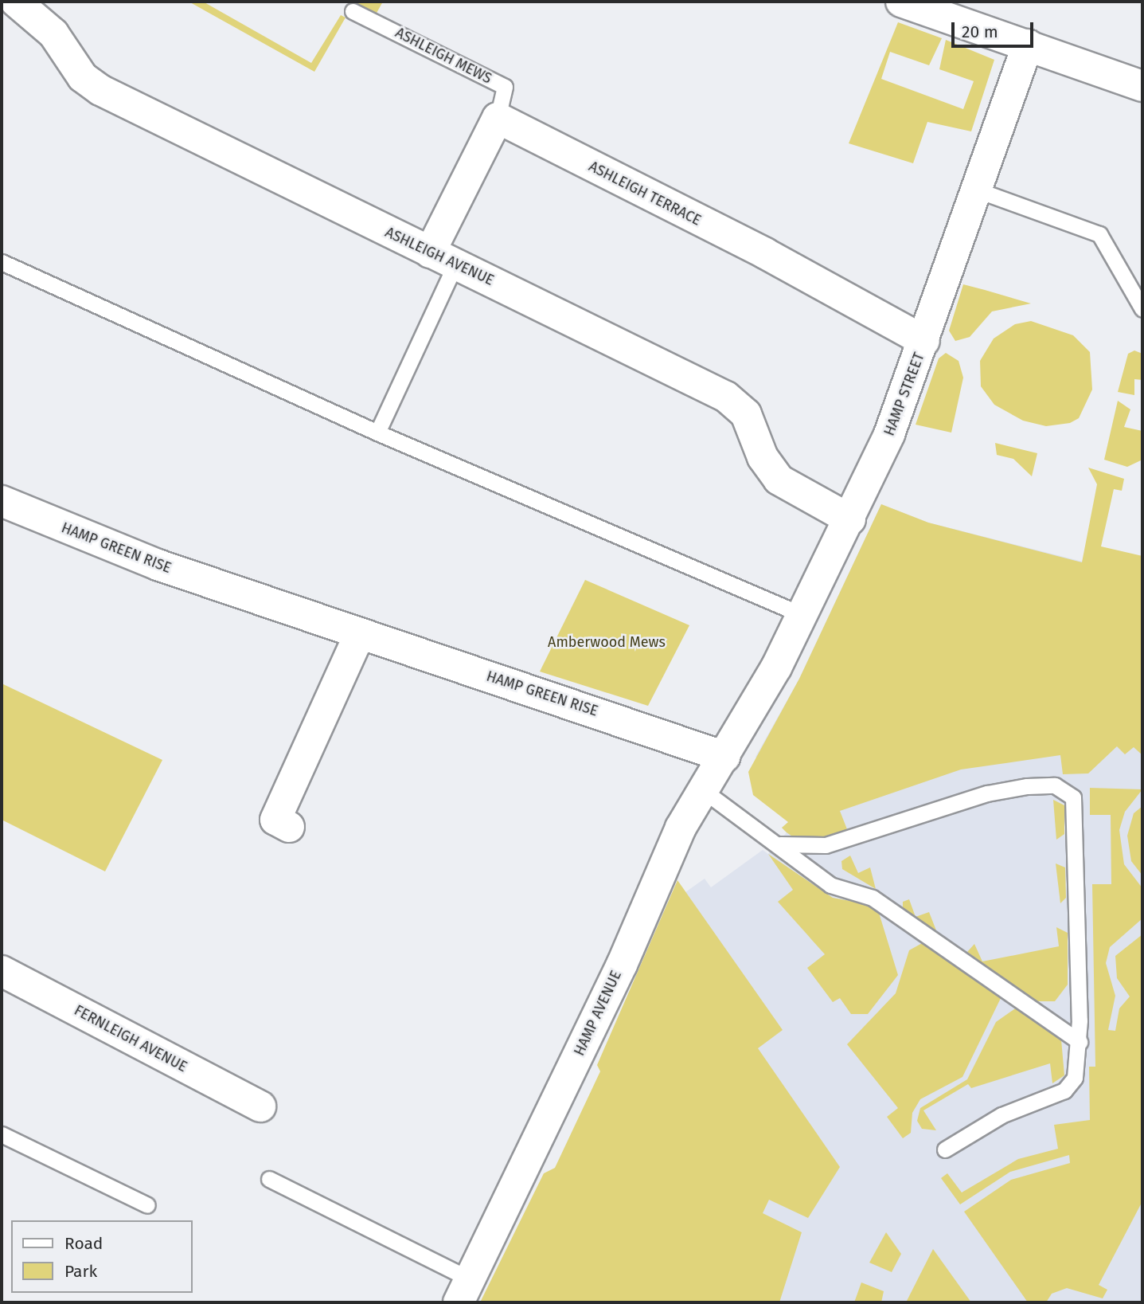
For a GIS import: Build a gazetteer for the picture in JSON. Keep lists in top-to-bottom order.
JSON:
{
  "streets": {
    "street": [
      "ASHLEIGH TERRACE",
      "ASHLEIGH AVENUE",
      "HAMP STREET",
      "HAMP GREEN RISE",
      "HAMP AVENUE",
      "FERNLEIGH AVENUE"
    ],
    "lane": ["ASHLEIGH MEWS"]
  },
  "crossings": [
    ["ASHLEIGH MEWS", "ASHLEIGH TERRACE"],
    ["ASHLEIGH TERRACE", "HAMP STREET"],
    ["ASHLEIGH AVENUE", "HAMP STREET"],
    ["HAMP STREET", "HAMP AVENUE"],
    ["HAMP GREEN RISE", "HAMP AVENUE"]
  ],
  "parks": ["Amberwood Mews"],
  "legend": ["Road", "Park"],
  "scale_bar": "20 m"
}
